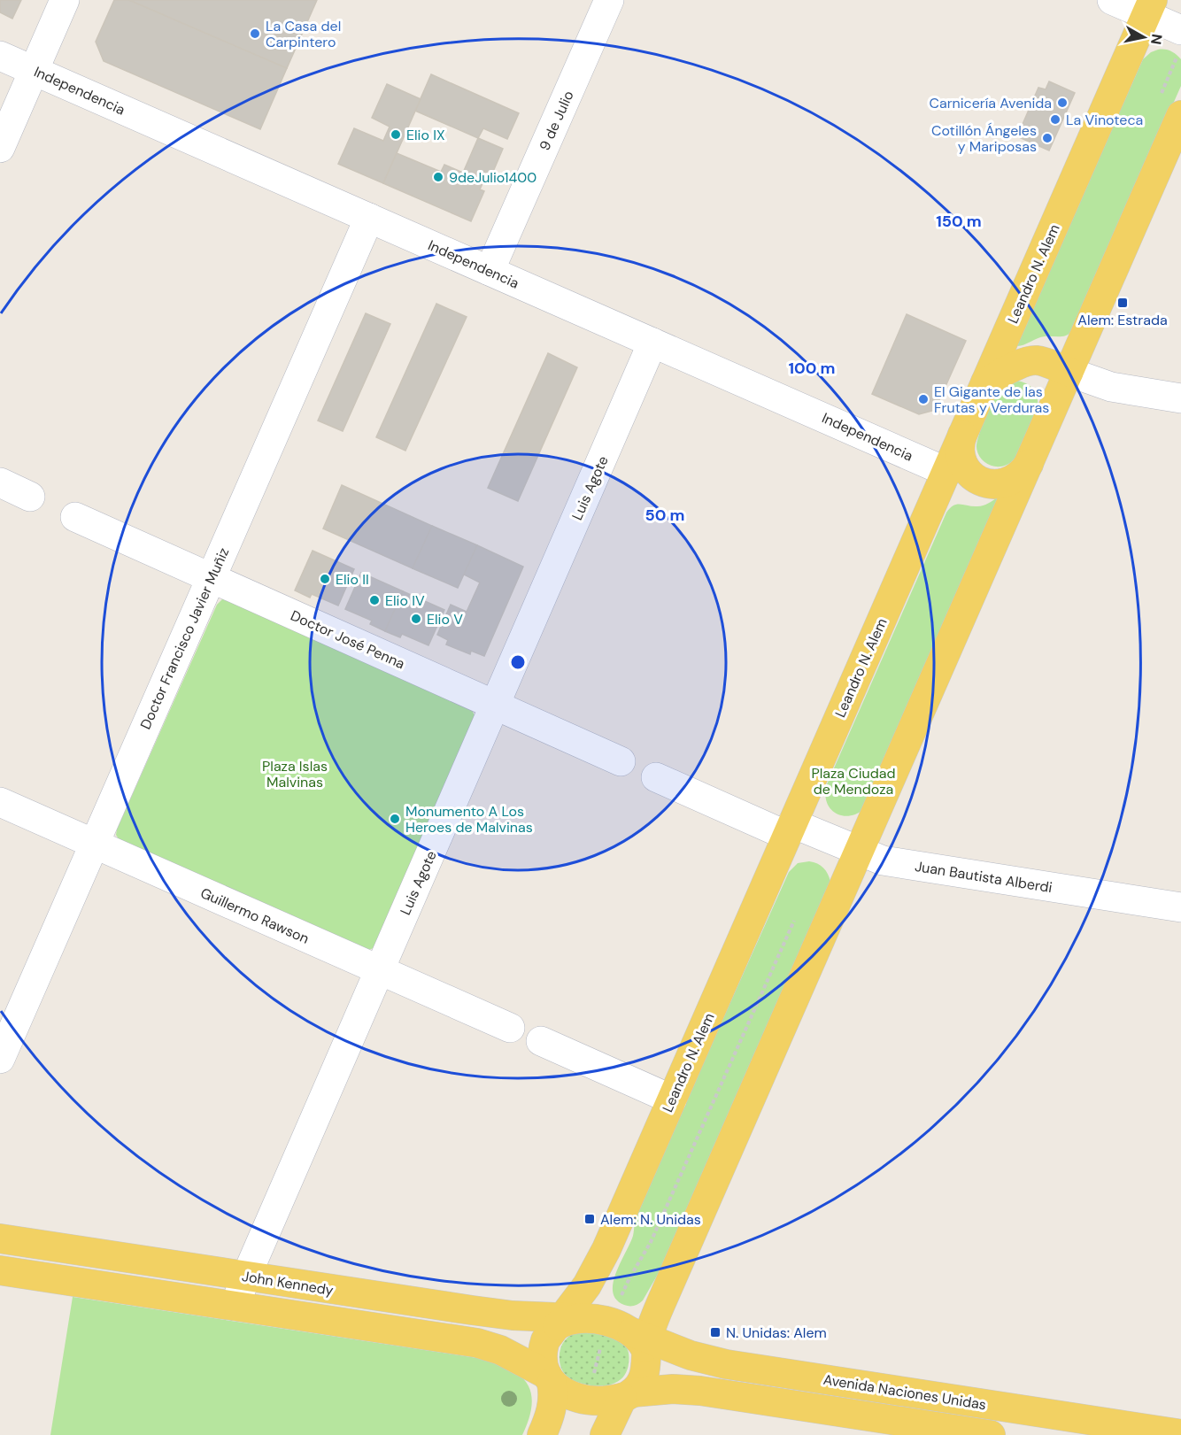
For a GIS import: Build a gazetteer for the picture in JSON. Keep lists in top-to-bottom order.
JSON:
{
  "streets": {
    "main road": ["Leandro N. Alem", "John Kennedy", "Avenida Naciones Unidas"],
    "street": [
      "Independencia",
      "9 de Julio",
      "Luis Agote",
      "Doctor Francisco Javier Muñiz",
      "Doctor José Penna",
      "Juan Bautista Alberdi",
      "Guillermo Rawson"
    ]
  },
  "crossings": [
    ["Independencia", "9 de Julio"],
    ["Independencia", "Leandro N. Alem"],
    ["Independencia", "Luis Agote"],
    ["Independencia", "Doctor Francisco Javier Muñiz"],
    ["Leandro N. Alem", "Juan Bautista Alberdi"],
    ["Leandro N. Alem", "John Kennedy"],
    ["Leandro N. Alem", "Avenida Naciones Unidas"],
    ["Luis Agote", "Doctor José Penna"],
    ["Luis Agote", "Guillermo Rawson"],
    ["Luis Agote", "John Kennedy"],
    ["Doctor Francisco Javier Muñiz", "Doctor José Penna"],
    ["Doctor Francisco Javier Muñiz", "Guillermo Rawson"],
    ["John Kennedy", "Avenida Naciones Unidas"]
  ],
  "parks": ["Plaza Islas Malvinas", "Plaza Ciudad de Mendoza"],
  "places": {
    "other": [
      "La Casa del Carpintero",
      "Carnicería Avenida",
      "La Vinoteca",
      "Elio IX",
      "Cotillón Ángeles y Mariposas",
      "9deJulio1400",
      "El Gigante de las Frutas y Verduras",
      "Elio II",
      "Elio IV",
      "Elio V",
      "Monumento A Los Heroes de Malvinas"
    ],
    "transit": ["Alem: Estrada", "Alem: N. Unidas", "N. Unidas: Alem"]
  },
  "north": "right",
  "rings": ["150 m", "100 m", "50 m"]
}
